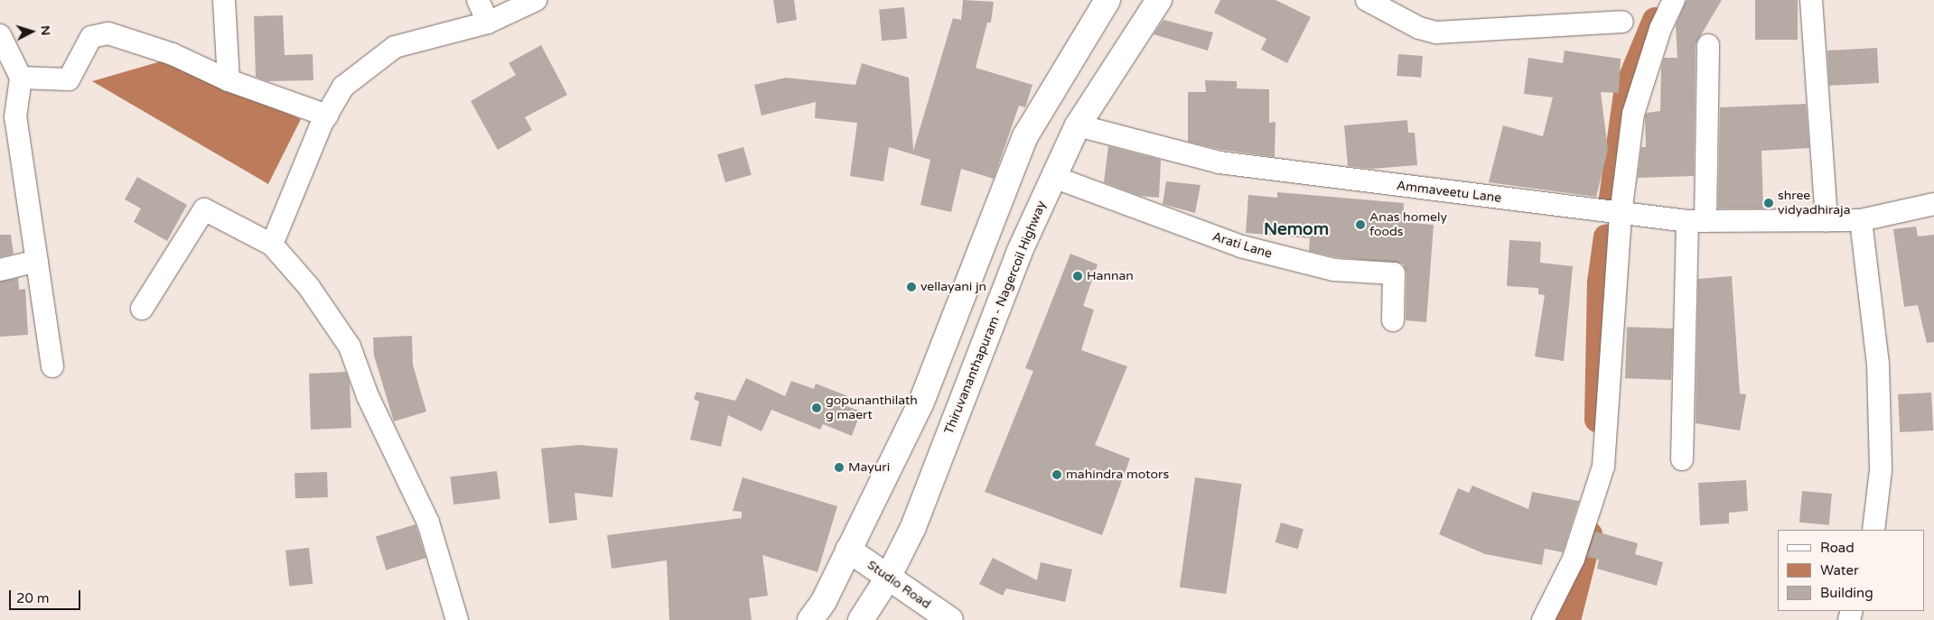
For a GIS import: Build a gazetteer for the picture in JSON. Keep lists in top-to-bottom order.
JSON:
{
  "streets": {
    "main road": ["Thiruvananthapuram - Nagercoil Highway", "Studio Road"],
    "street": ["Ammaveetu Lane", "Arati Lane"]
  },
  "crossings": [
    ["Ammaveetu Lane", "Thiruvananthapuram - Nagercoil Highway"],
    ["Arati Lane", "Thiruvananthapuram - Nagercoil Highway"],
    ["Thiruvananthapuram - Nagercoil Highway", "Studio Road"]
  ],
  "districts": ["Nemom"],
  "places": [
    "shree vidyadhiraja",
    "Anas homely foods",
    "Hannan",
    "vellayani jn",
    "gopunanthilath g maert",
    "Mayuri",
    "mahindra motors"
  ],
  "legend": ["Road", "Water", "Building"],
  "scale_bar": "20 m",
  "north": "right"
}
